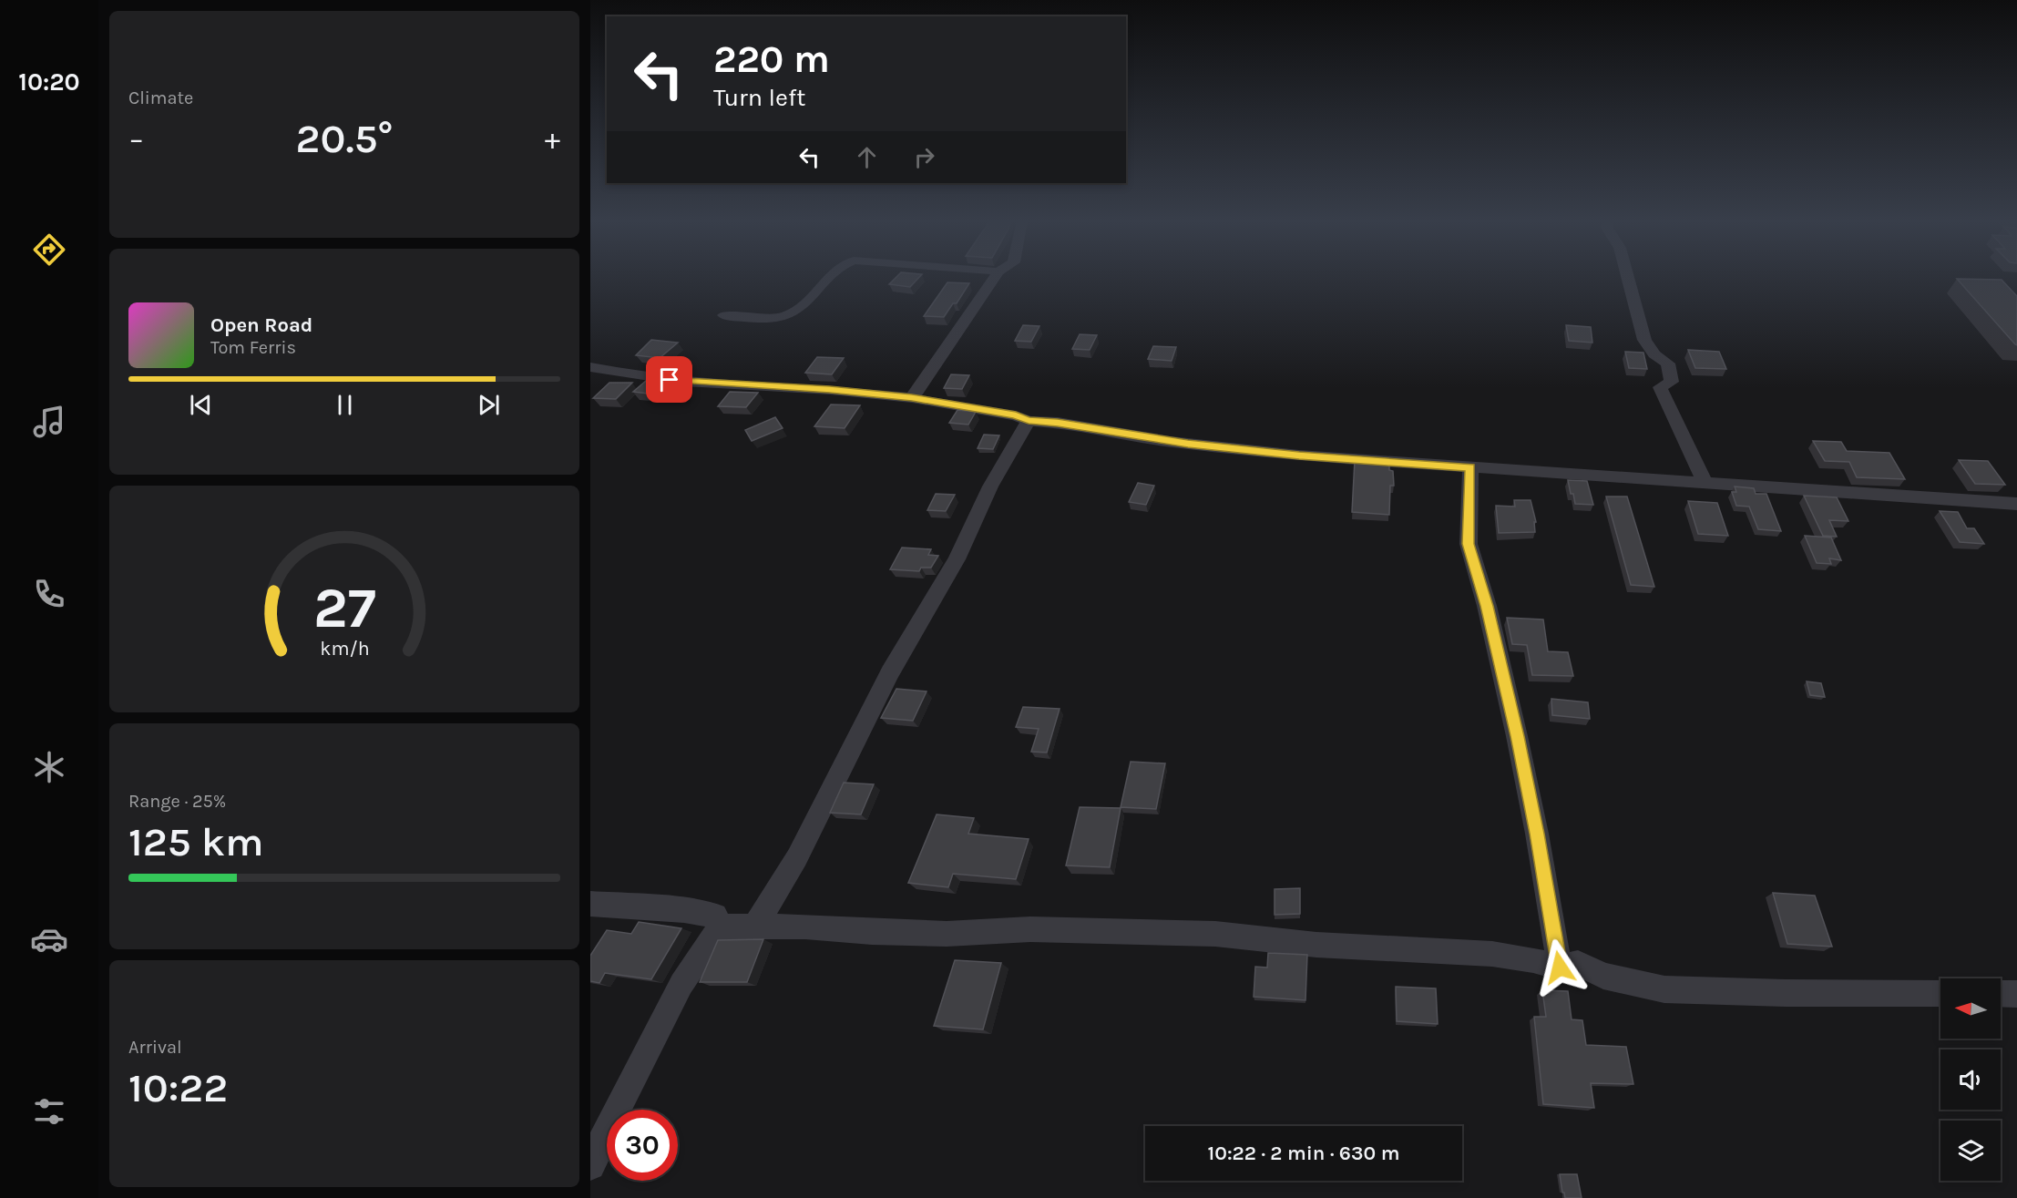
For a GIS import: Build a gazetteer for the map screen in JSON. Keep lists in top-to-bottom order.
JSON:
{
  "north": "left",
  "page": {
    "tabs": "10:20",
    "tile": [
      "Climate",
      ["Range · 25%", "125 km"],
      ["Arrival", "10:22"]
    ],
    "turn": ["220 m", "Turn left"],
    "heat": ["−", "20.5°", "+"],
    "song": ["Open Road", "Tom Ferris"],
    "limit": "30",
    "trip": "10:22 · 2 min · 630 m",
    "gauge": ["27", "km/h"]
  }
}
